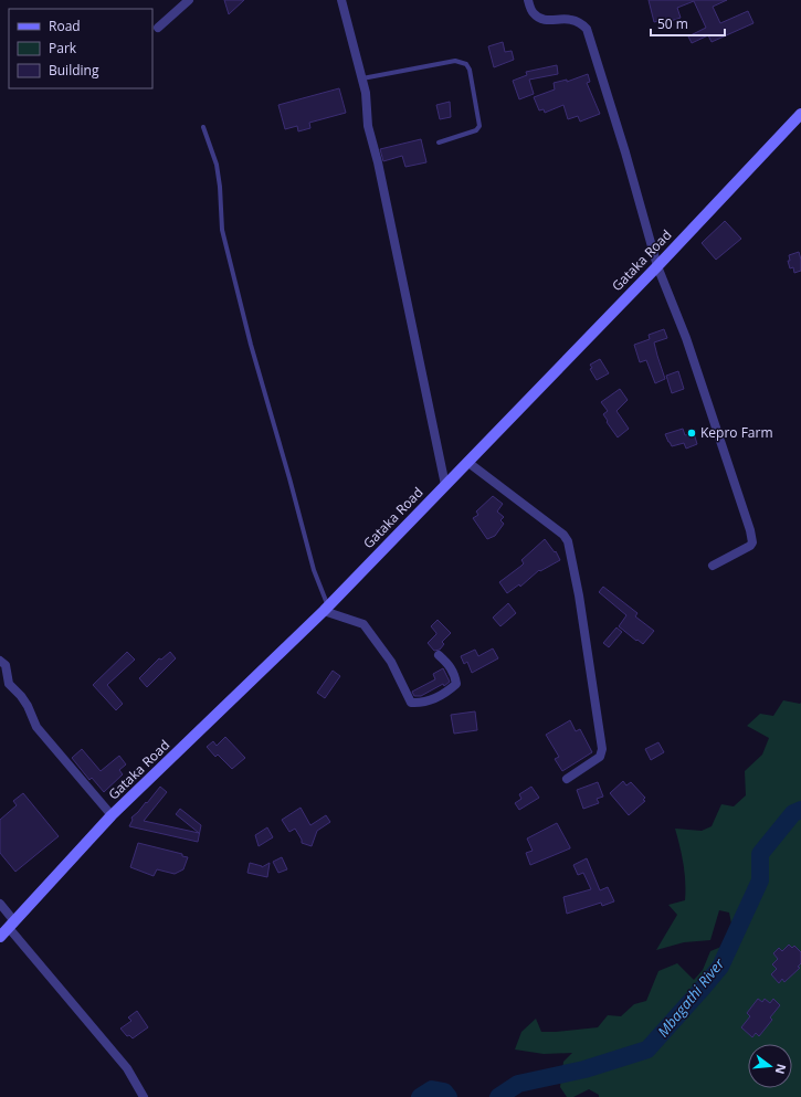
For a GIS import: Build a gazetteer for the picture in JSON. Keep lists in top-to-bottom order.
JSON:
{
  "streets": {
    "street": ["Gataka Road"]
  },
  "water": ["Mbagathi River"],
  "places": ["Kepro Farm"],
  "legend": ["Road", "Park", "Building"],
  "scale_bar": "50 m",
  "north": "right"
}
